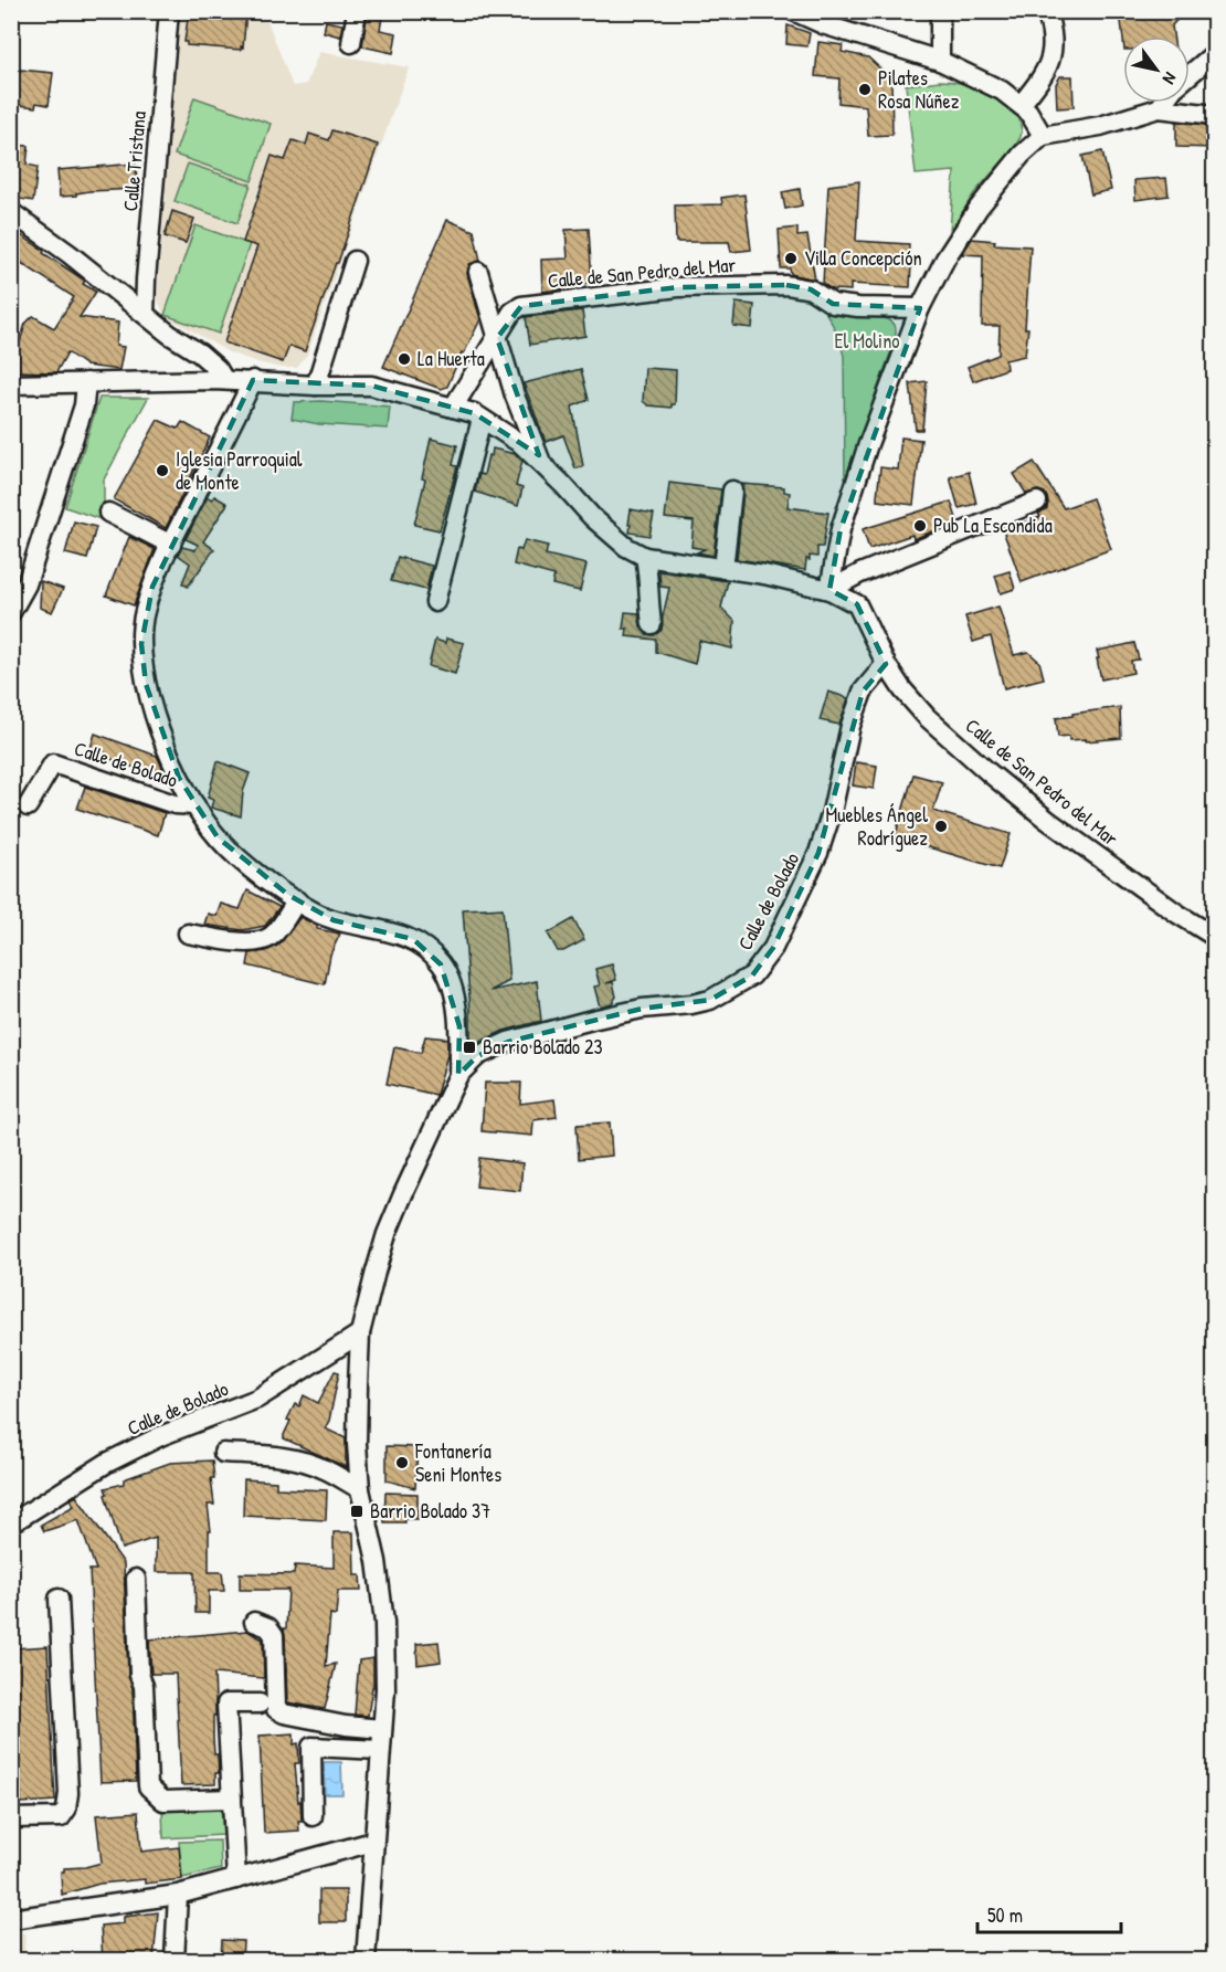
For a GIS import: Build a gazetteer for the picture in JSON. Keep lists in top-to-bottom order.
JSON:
{
  "streets": {
    "street": ["Calle Tristana", "Calle de San Pedro del Mar", "Calle de Bolado"]
  },
  "crossings": [
    ["Calle de San Pedro del Mar", "Calle de Bolado"]
  ],
  "parks": ["El Molino"],
  "places": {
    "other": [
      "Pilates Rosa Núñez",
      "Villa Concepción",
      "La Huerta",
      "Iglesia Parroquial de Monte",
      "Pub La Escondida",
      "Muebles Ángel Rodríguez",
      "Fontanería Seni Montes"
    ],
    "transit": ["Barrio Bolado 23", "Barrio Bolado 37"]
  },
  "scale_bar": "50 m",
  "north": "bottom right"
}
